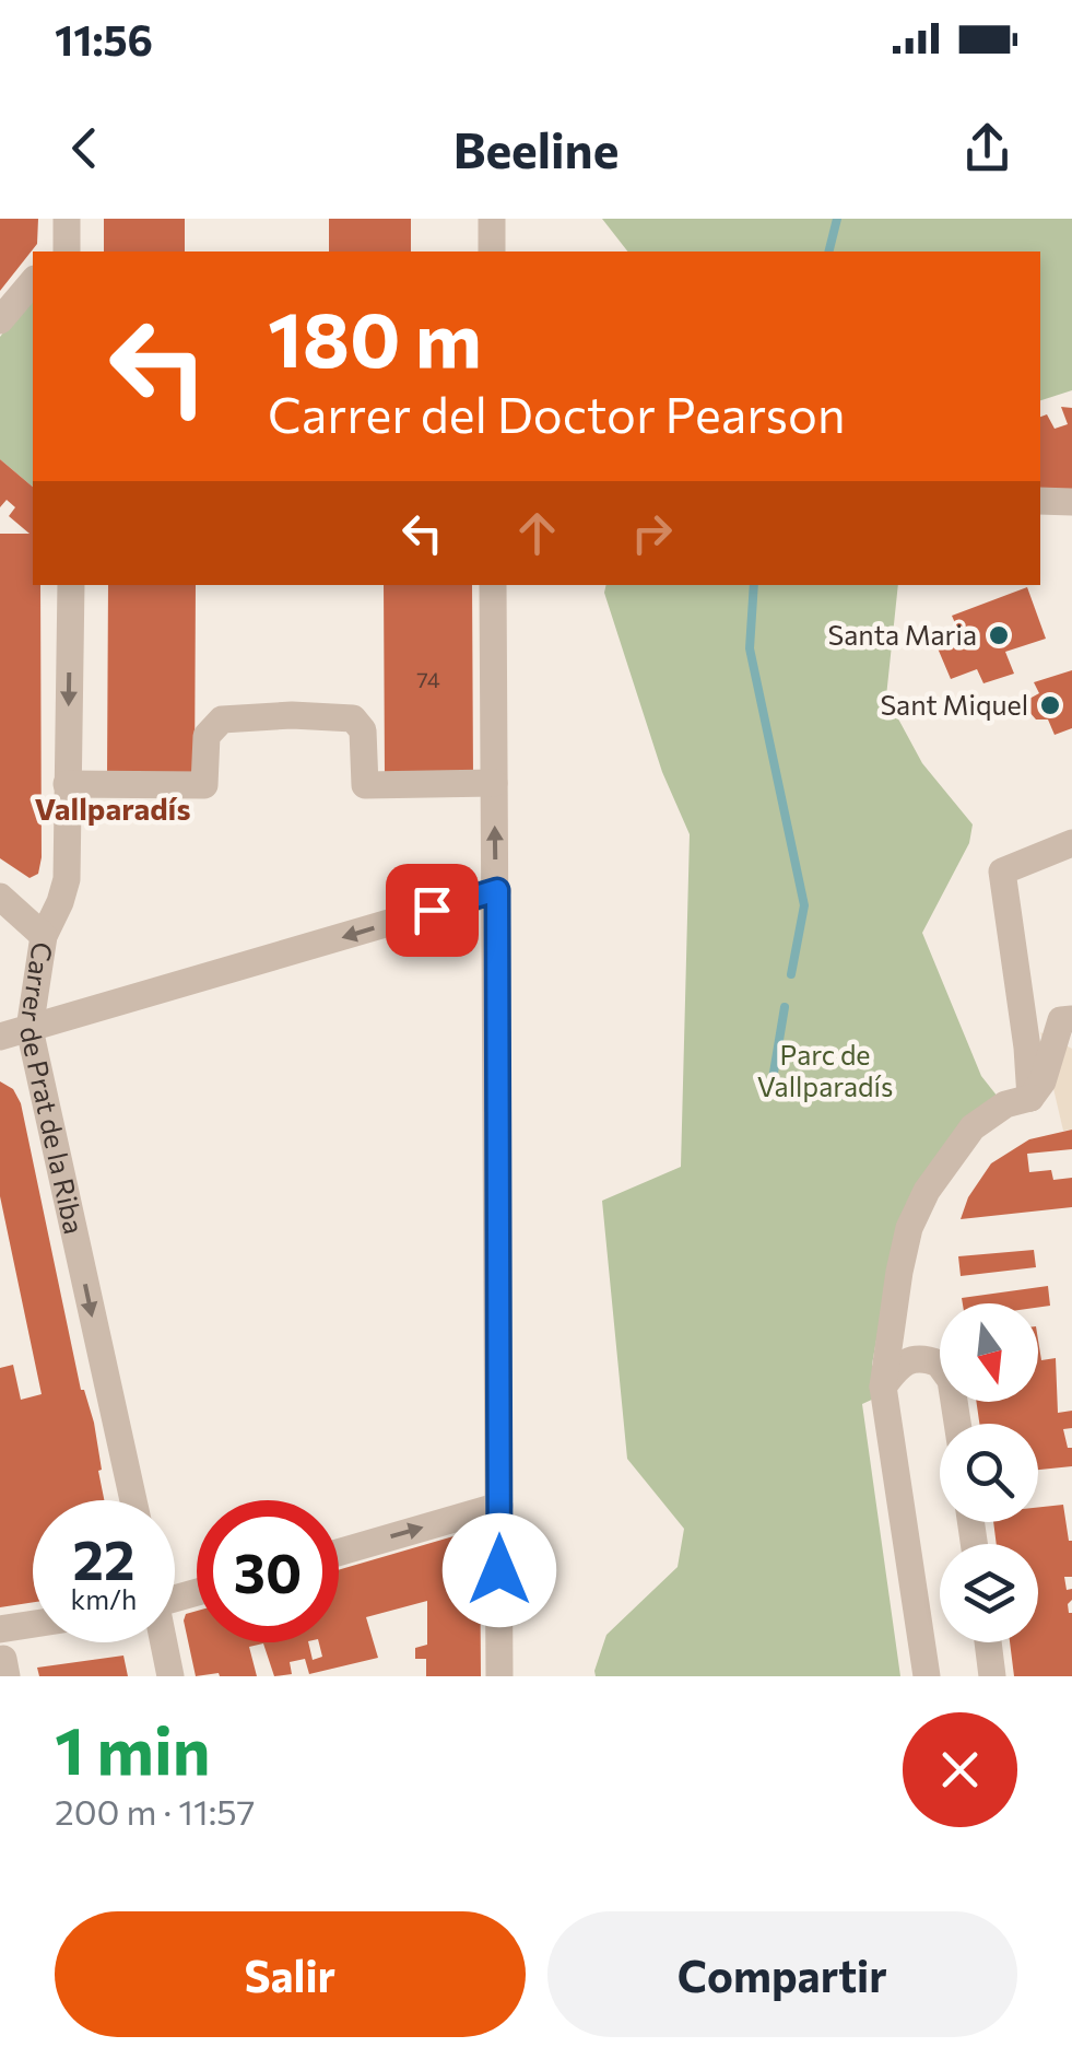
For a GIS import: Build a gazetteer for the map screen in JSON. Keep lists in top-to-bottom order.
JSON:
{
  "streets": {
    "street": ["Carrer de Prat de la Riba"]
  },
  "one_way": ["Carrer de Prat de la Riba"],
  "districts": ["Vallparadís"],
  "parks": ["Parc de Vallparadís"],
  "places": ["Santa Maria", "Sant Miquel"],
  "house_numbers": ["74"],
  "north": "bottom",
  "page": {
    "status": "11:56",
    "header": "Beeline",
    "turn": ["180 m", "Carrer del Doctor Pearson"],
    "speed": "22 km/h",
    "limit": "30",
    "heading": ["1 min", "200 m · 11:57"],
    "buttons": ["Salir", "Compartir"]
  }
}
